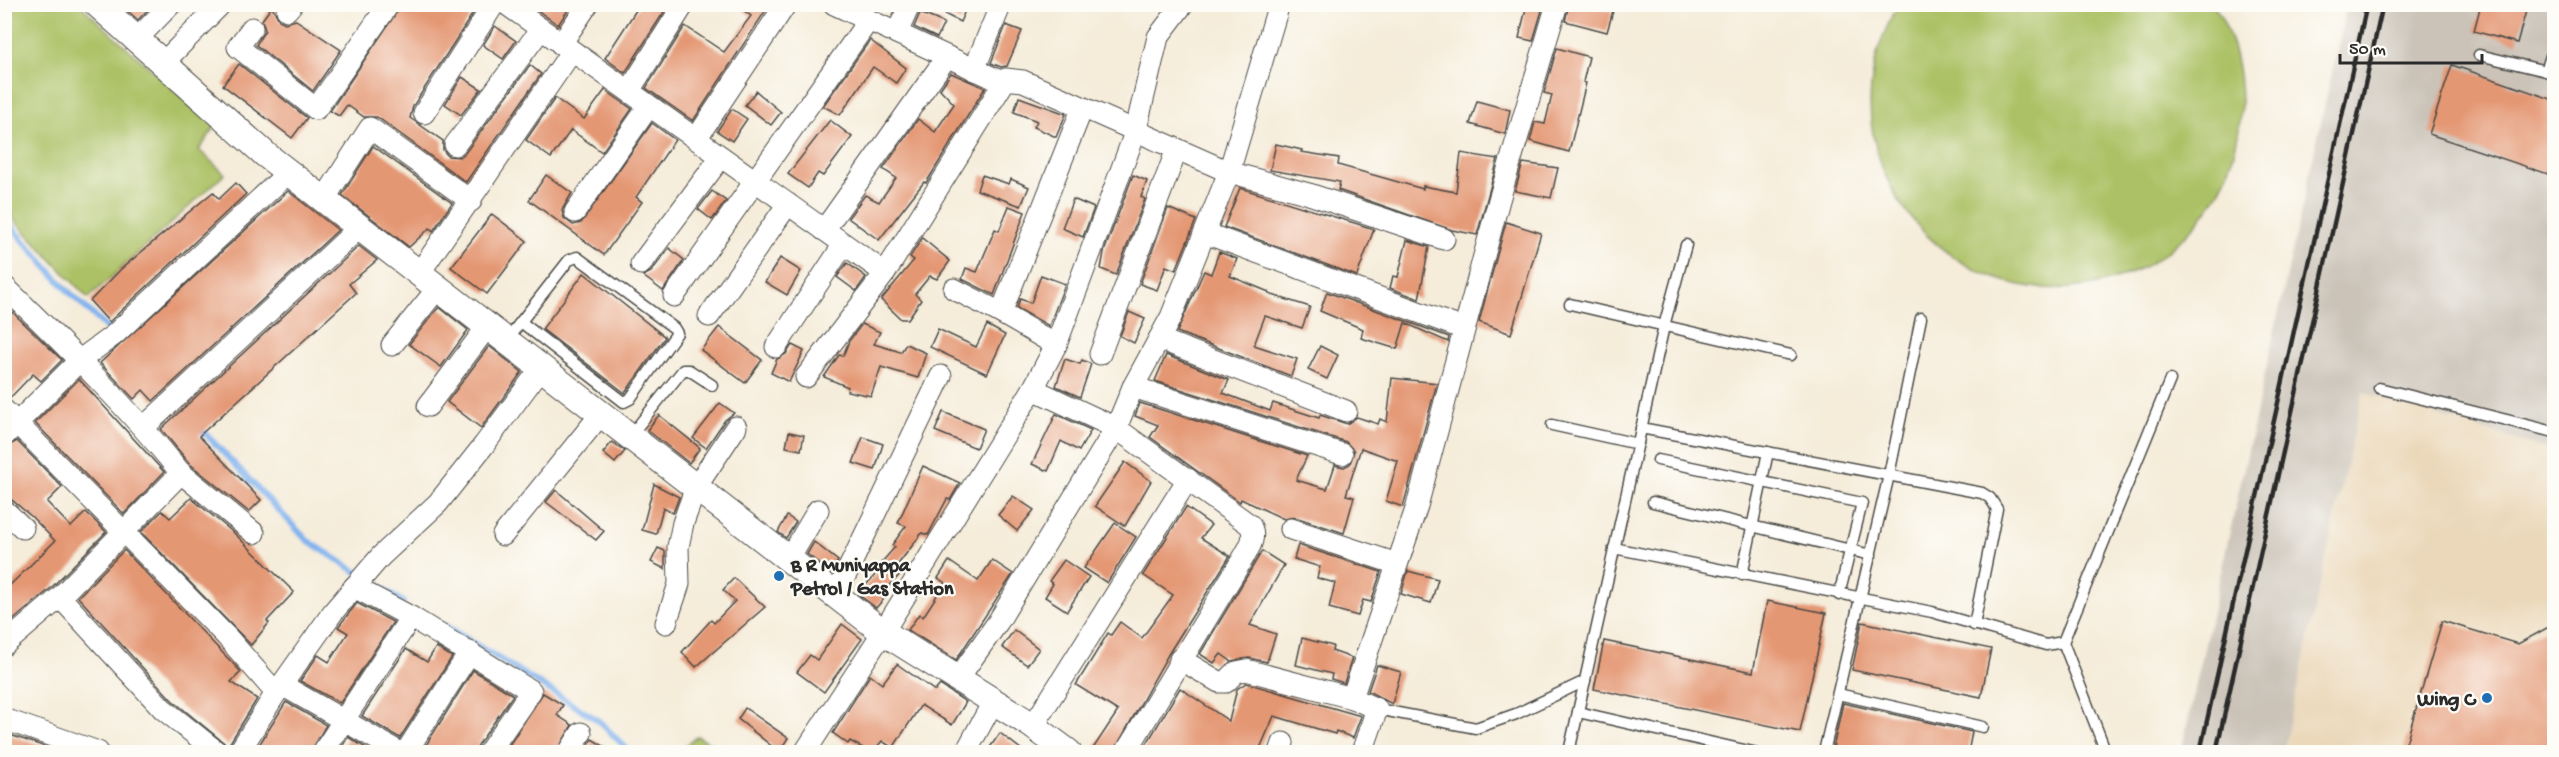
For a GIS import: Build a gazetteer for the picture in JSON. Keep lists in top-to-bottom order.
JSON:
{
  "places": ["B R Muniyappa Petrol / Gas Station", "Wing C"],
  "scale_bar": "50 m"
}
